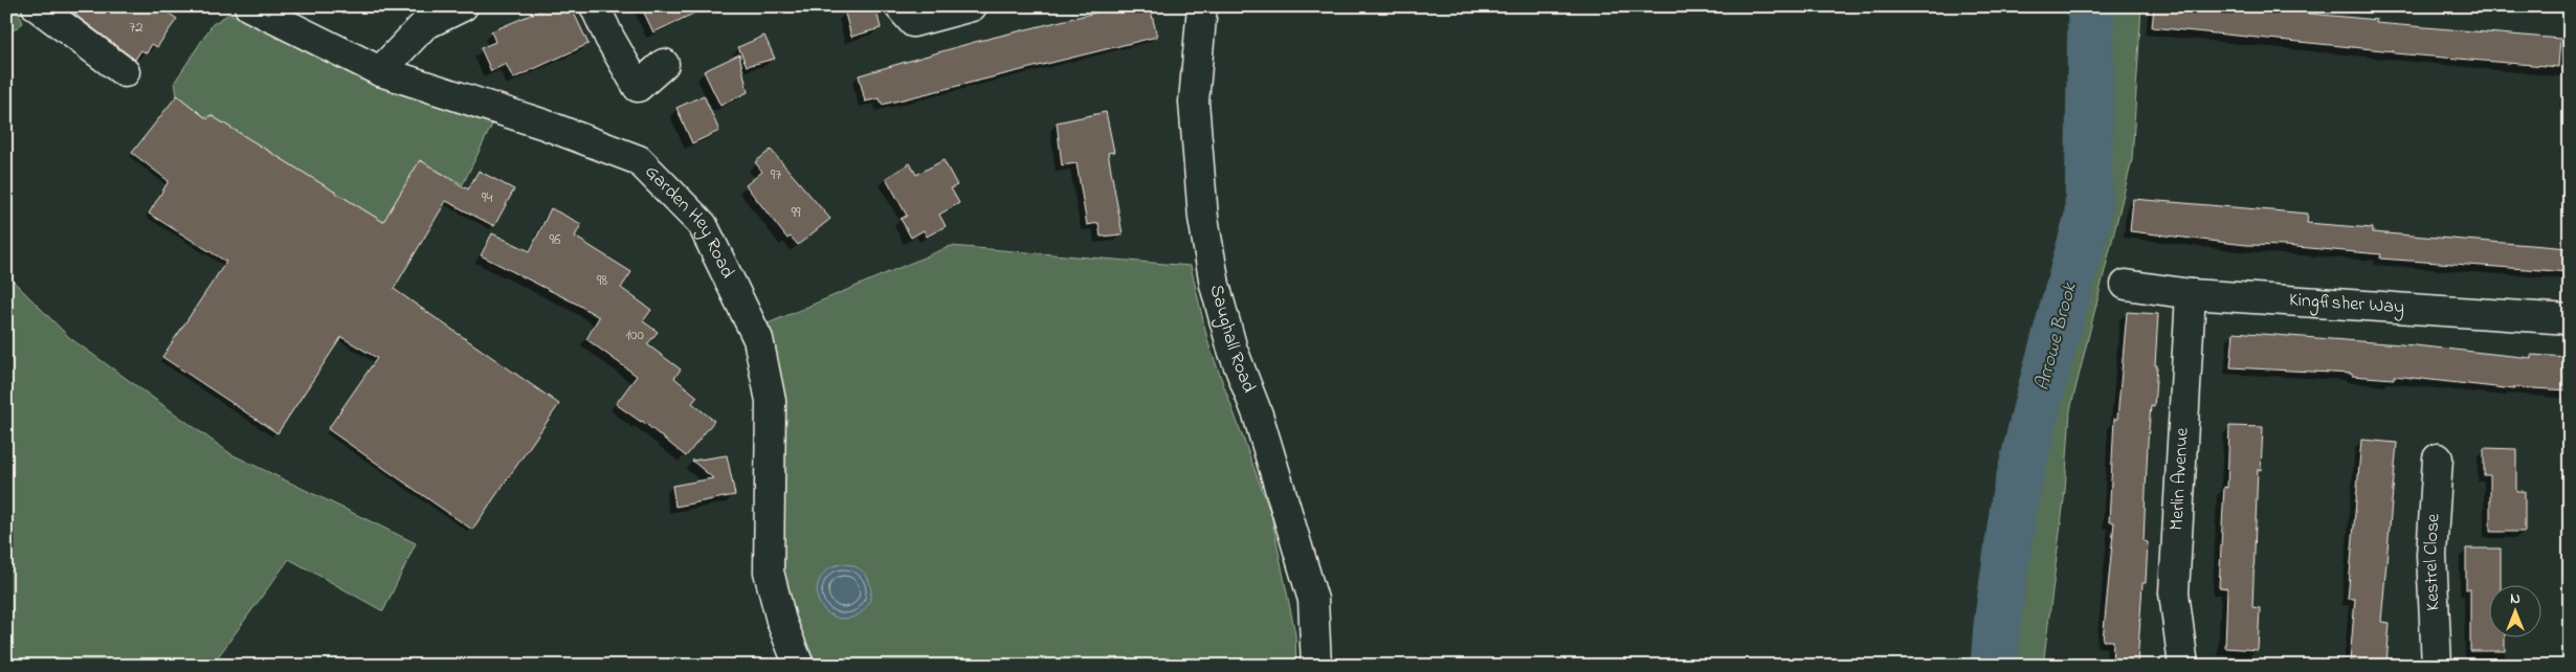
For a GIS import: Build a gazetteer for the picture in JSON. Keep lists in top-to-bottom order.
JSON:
{
  "streets": {
    "street": [
      "Garden Hey Road",
      "Kingfisher Way",
      "Saughall Road",
      "Merlin Avenue",
      "Kestrel Close"
    ]
  },
  "crossings": [
    ["Kingfisher Way", "Merlin Avenue"]
  ],
  "water": ["Arrowe Brook"],
  "house_numbers": [
    "72",
    "97",
    "94",
    "99",
    "96",
    "98",
    "100"
  ],
  "north": "top"
}
